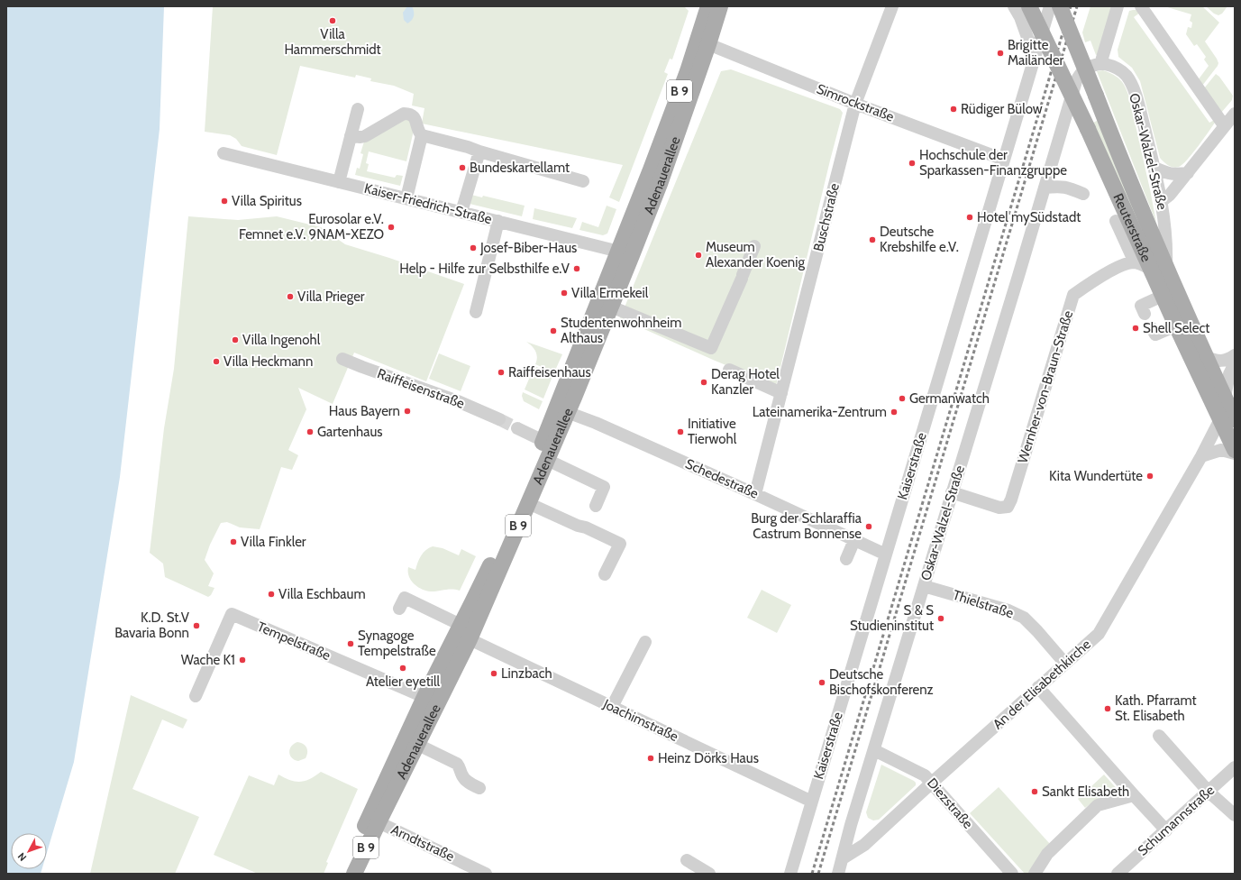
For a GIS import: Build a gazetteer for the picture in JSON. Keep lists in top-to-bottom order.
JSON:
{
  "streets": {
    "main road": ["B 9", "Adenauerallee", "Reuterstraße"],
    "street": [
      "Simrockstraße",
      "Oskar-Walzel-Straße",
      "Kaiser-Friedrich-Straße",
      "Buschstraße",
      "Wernher-von-Braun-Straße",
      "Raiffeisenstraße",
      "Kaiserstraße",
      "Schedestraße",
      "Thielstraße",
      "Tempelstraße",
      "An der Elisabethkirche",
      "Joachimstraße",
      "Diezstraße",
      "Schumannstraße",
      "Arndtstraße"
    ]
  },
  "crossings": [
    ["Simrockstraße", "Adenauerallee"],
    ["Simrockstraße", "Buschstraße"],
    ["Simrockstraße", "Kaiserstraße"],
    ["Oskar-Walzel-Straße", "Reuterstraße"],
    ["Oskar-Walzel-Straße", "Wernher-von-Braun-Straße"],
    ["Oskar-Walzel-Straße", "Thielstraße"],
    ["Oskar-Walzel-Straße", "An der Elisabethkirche"],
    ["Oskar-Walzel-Straße", "Diezstraße"],
    ["Adenauerallee", "Kaiser-Friedrich-Straße"],
    ["Adenauerallee", "Schedestraße"],
    ["Adenauerallee", "Tempelstraße"],
    ["Adenauerallee", "Joachimstraße"],
    ["Adenauerallee", "Arndtstraße"],
    ["Buschstraße", "Schedestraße"],
    ["Reuterstraße", "An der Elisabethkirche"],
    ["Kaiserstraße", "Schedestraße"],
    ["Kaiserstraße", "Joachimstraße"],
    ["Thielstraße", "An der Elisabethkirche"],
    ["An der Elisabethkirche", "Diezstraße"]
  ],
  "places": [
    "Villa Hammerschmidt",
    "Brigitte Mailänder",
    "Rüdiger Bülow",
    "Hochschule der Sparkassen-Finanzgruppe",
    "Bundeskartellamt",
    "Villa Spiritus",
    "Hotel mySüdstadt",
    "Eurosolar e.V. Femnet e.V. 9NAM-XEZO",
    "Deutsche Krebshilfe e.V.",
    "Josef-Biber-Haus",
    "Museum Alexander Koenig",
    "Help - Hilfe zur Selbsthilfe e.V",
    "Villa Ermekeil",
    "Villa Prieger",
    "Shell Select",
    "Studentenwohnheim Althaus",
    "Villa Ingenohl",
    "Villa Heckmann",
    "Raiffeisenhaus",
    "Derag Hotel Kanzler",
    "Germanwatch",
    "Haus Bayern",
    "Lateinamerika-Zentrum",
    "Gartenhaus",
    "Initiative Tierwohl",
    "Kita Wundertüte",
    "Burg der Schlaraffia Castrum Bonnense",
    "Villa Finkler",
    "Villa Eschbaum",
    "S & S Studieninstitut",
    "K.D. St.V Bavaria Bonn",
    "Synagoge Tempelstraße",
    "Wache K1",
    "Atelier eyetill",
    "Linzbach",
    "Deutsche Bischofskonferenz",
    "Kath. Pfarramt St. Elisabeth",
    "Heinz Dörks Haus",
    "Sankt Elisabeth"
  ],
  "north": "bottom left"
}
